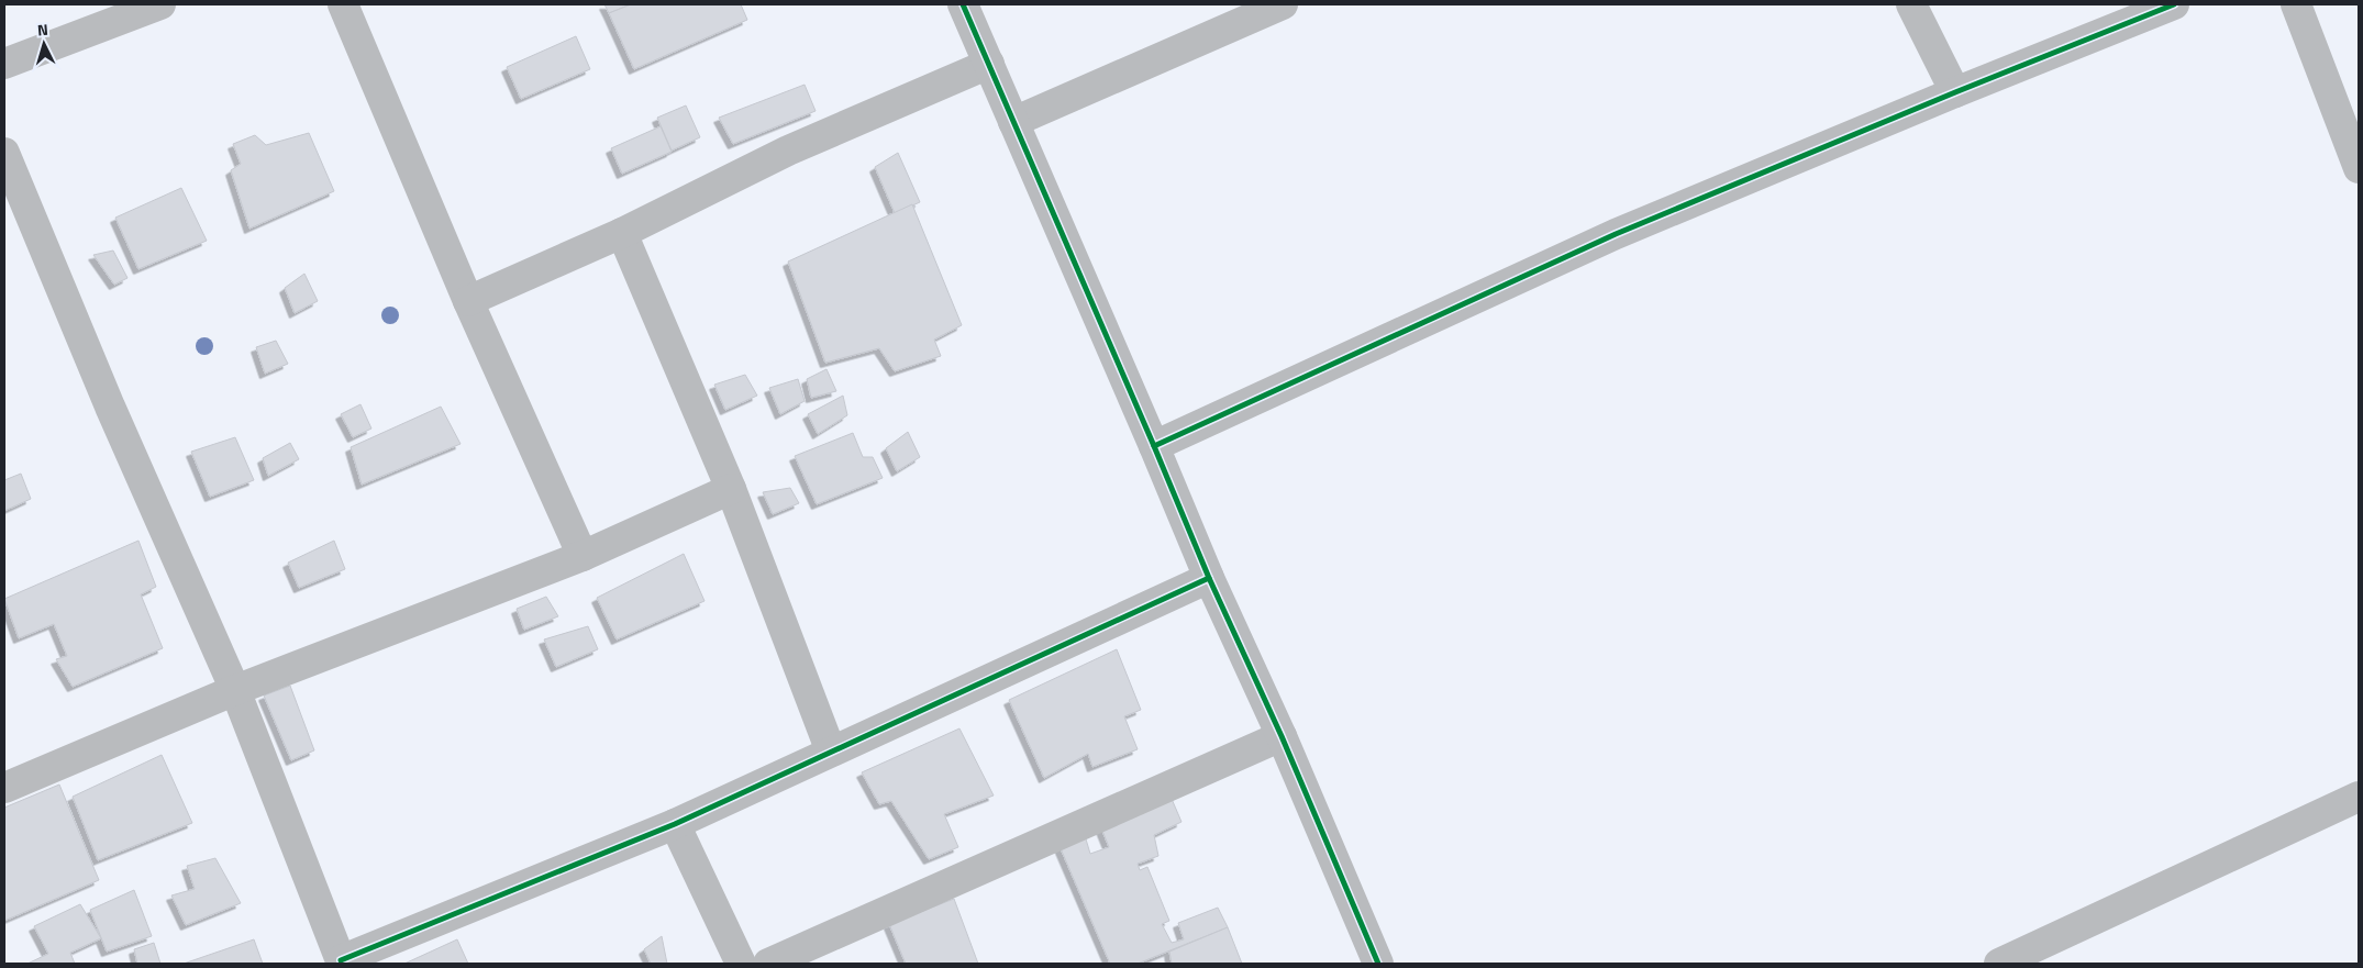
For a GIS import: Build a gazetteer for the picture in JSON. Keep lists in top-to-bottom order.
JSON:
{
  "north": "top"
}
